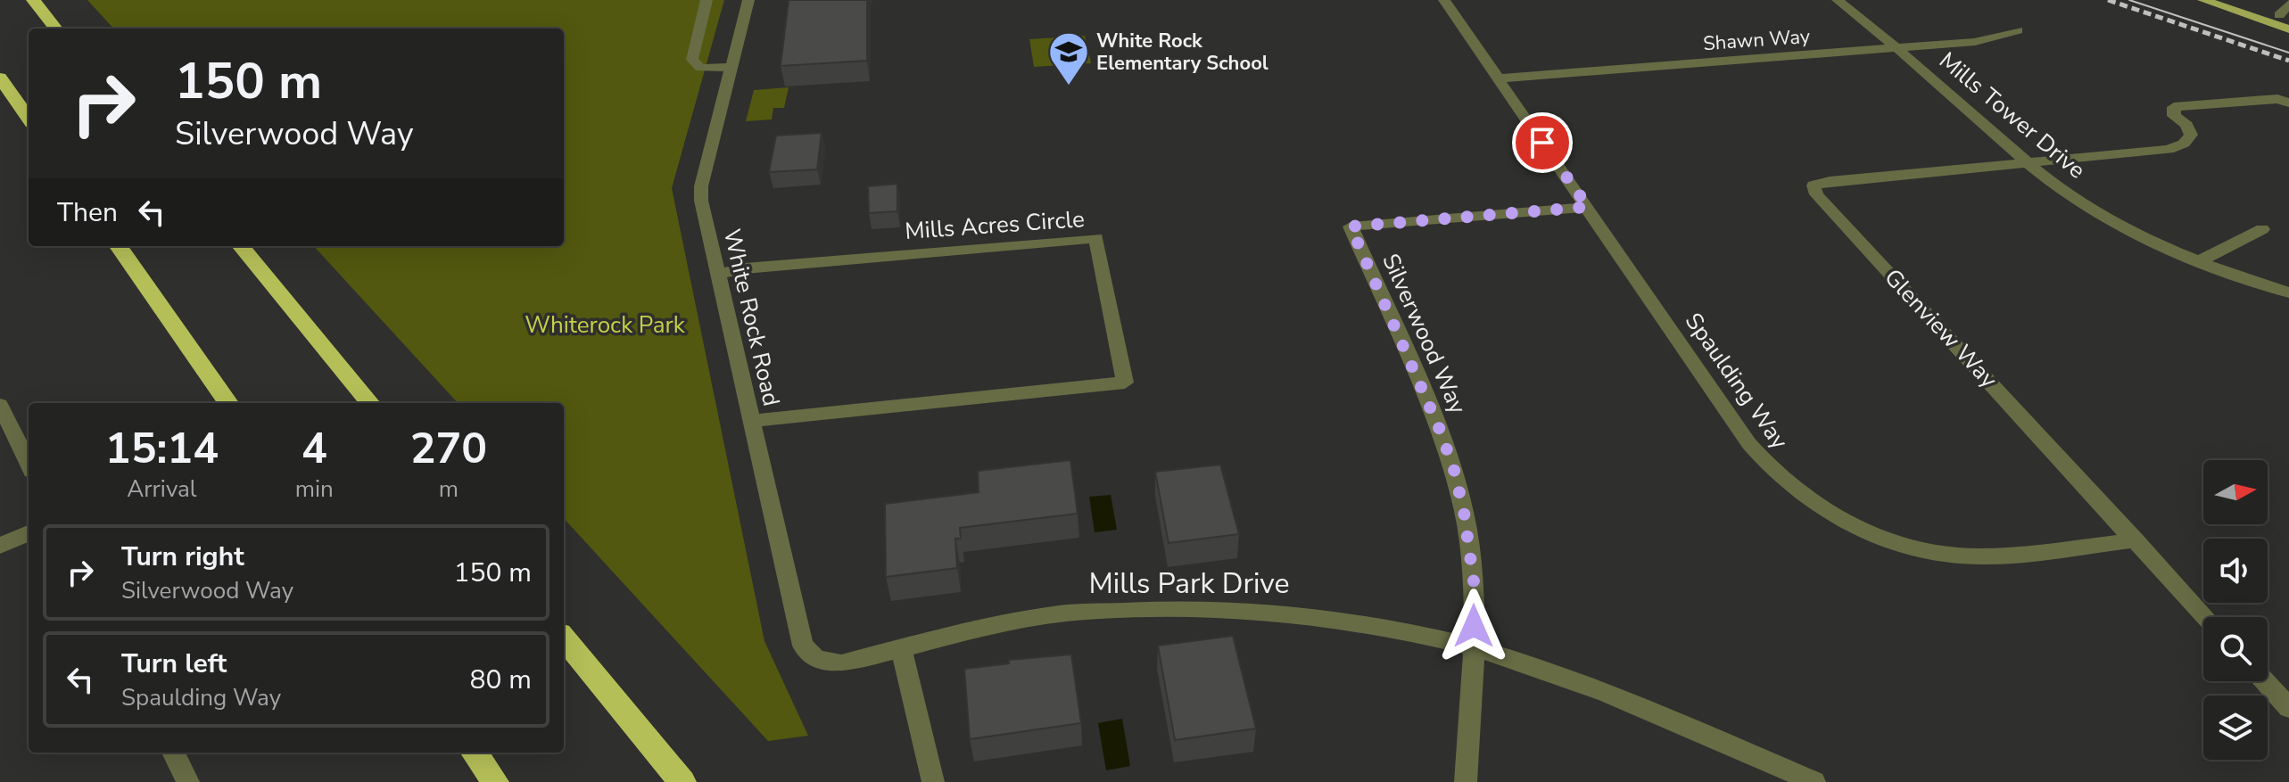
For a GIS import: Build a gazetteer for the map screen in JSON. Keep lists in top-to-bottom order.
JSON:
{
  "streets": {
    "street": [
      "Shawn Way",
      "Mills Tower Drive",
      "Mills Acres Circle",
      "White Rock Road",
      "Glenview Way",
      "Silverwood Way",
      "Spaulding Way",
      "Mills Park Drive"
    ]
  },
  "crossings": [
    ["Shawn Way", "Mills Tower Drive"],
    ["Shawn Way", "Spaulding Way"],
    ["Mills Tower Drive", "Glenview Way"],
    ["Mills Acres Circle", "White Rock Road"],
    ["White Rock Road", "Mills Park Drive"],
    ["Glenview Way", "Spaulding Way"],
    ["Silverwood Way", "Spaulding Way"],
    ["Silverwood Way", "Mills Park Drive"]
  ],
  "parks": ["Whiterock Park"],
  "places": {
    "school or university": ["White Rock Elementary School"]
  },
  "north": "right",
  "page": {
    "turn": ["150 m", "Silverwood Way"],
    "then": "Then",
    "eta": [
      "15:14",
      "Arrival",
      "4",
      "min",
      "270",
      "m"
    ],
    "list": [
      {
        "name": "Turn right",
        "note": "Silverwood Way",
        "value": "150 m"
      },
      {
        "name": "Turn left",
        "note": "Spaulding Way",
        "value": "80 m"
      }
    ]
  }
}
